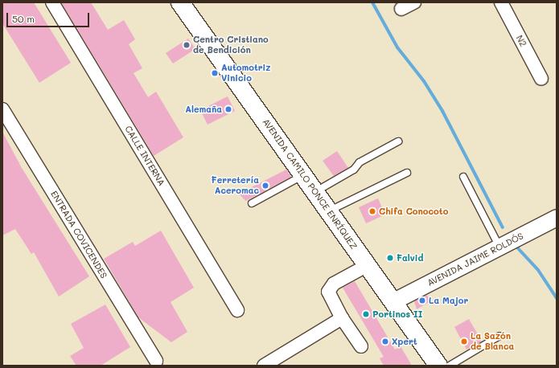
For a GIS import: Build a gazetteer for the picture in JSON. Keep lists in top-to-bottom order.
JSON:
{
  "streets": {
    "main road": ["AVENIDA CAMILO PONCE ENRÍQUEZ"],
    "street": [
      "N2",
      "CALLE INTERNA",
      "ENTRADA COVICENDES",
      "AVENIDA JAIME ROLDÓS"
    ]
  },
  "crossings": [
    ["AVENIDA CAMILO PONCE ENRÍQUEZ", "AVENIDA JAIME ROLDÓS"]
  ],
  "places": [
    "Centro Cristiano de Bendición",
    "Automotriz Vinicio",
    "Alemaña",
    "Ferretería Aceromac",
    "Chifa Conocoto",
    "Falvid",
    "La Major",
    "Portinos II",
    "Xpert",
    "La Sazón de Blanca"
  ],
  "scale_bar": "50 m"
}
